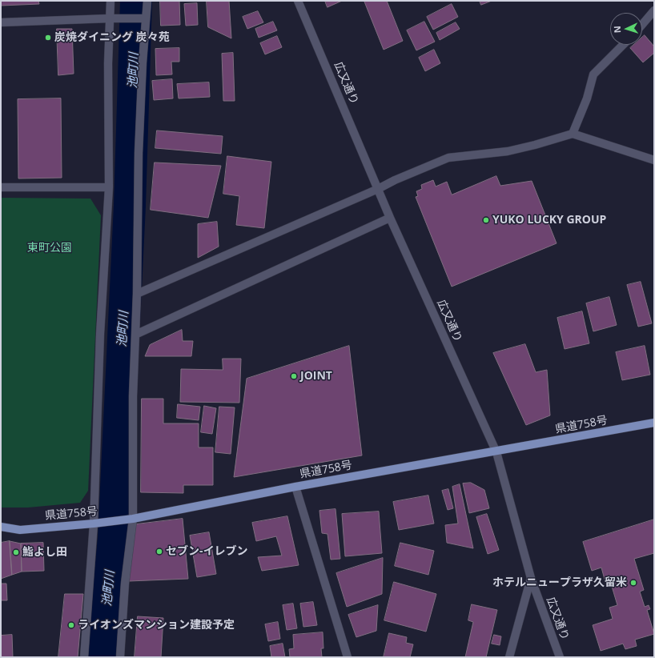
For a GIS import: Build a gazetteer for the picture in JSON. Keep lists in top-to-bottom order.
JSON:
{
  "streets": {
    "main road": ["県道758号"],
    "street": ["広又通り"]
  },
  "crossings": [
    ["広又通り", "県道758号"]
  ],
  "water": ["池町川"],
  "parks": ["東町公園"],
  "places": [
    "炭焼ダイニング 炭々苑",
    "YUKO LUCKY GROUP",
    "JOINT",
    "セブン-イレブン",
    "鮨よし田",
    "ホテルニュープラザ久留米",
    "ライオンズマンション建設予定"
  ],
  "north": "left"
}
